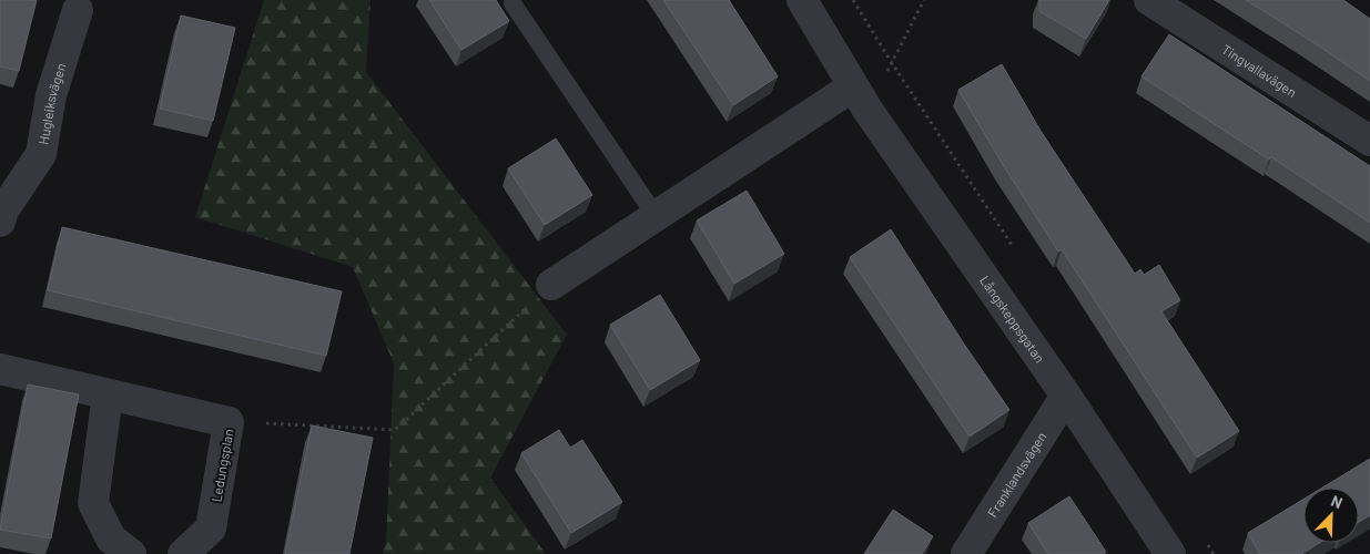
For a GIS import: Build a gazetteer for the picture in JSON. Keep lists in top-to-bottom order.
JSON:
{
  "streets": {
    "street": [
      "Tingvallavägen",
      "Hugleiksvägen",
      "Långskeppsgatan",
      "Ledungsplan",
      "Franklandsvägen"
    ]
  },
  "crossings": [
    ["Långskeppsgatan", "Franklandsvägen"]
  ],
  "north": "top right"
}
